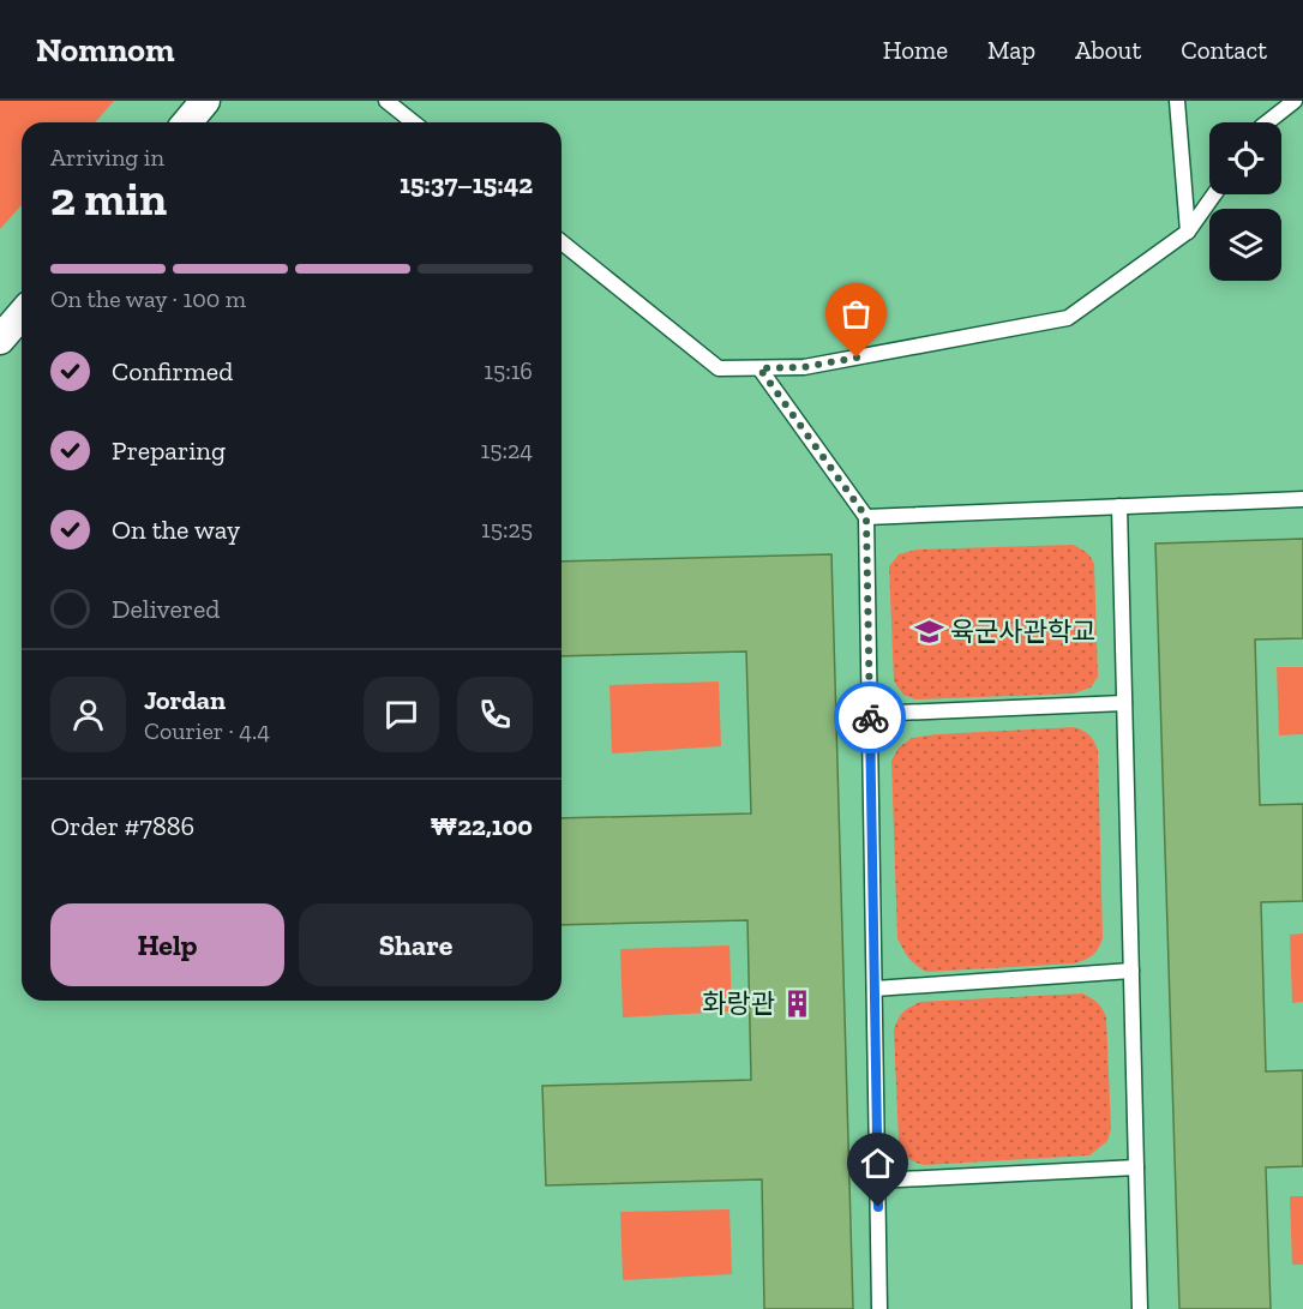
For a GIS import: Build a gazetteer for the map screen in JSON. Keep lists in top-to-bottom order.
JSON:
{
  "places": {
    "school or university": ["육군사관학교"],
    "building": ["화랑관"]
  },
  "page": {
    "header": "Nomnom",
    "nav": [
      "Home",
      "Map",
      "About",
      "Contact"
    ],
    "heading": ["2 min", "Arriving in", "15:37–15:42"],
    "panel": [
      "Jordan",
      "Courier · 4.4",
      "Order #7886",
      "₩22,100"
    ],
    "bar": "On the way · 100 m",
    "list": [
      ["Confirmed", "15:16"],
      ["Preparing", "15:24"],
      ["On the way", "15:25"],
      "Delivered"
    ],
    "buttons": ["Help", "Share"]
  }
}
